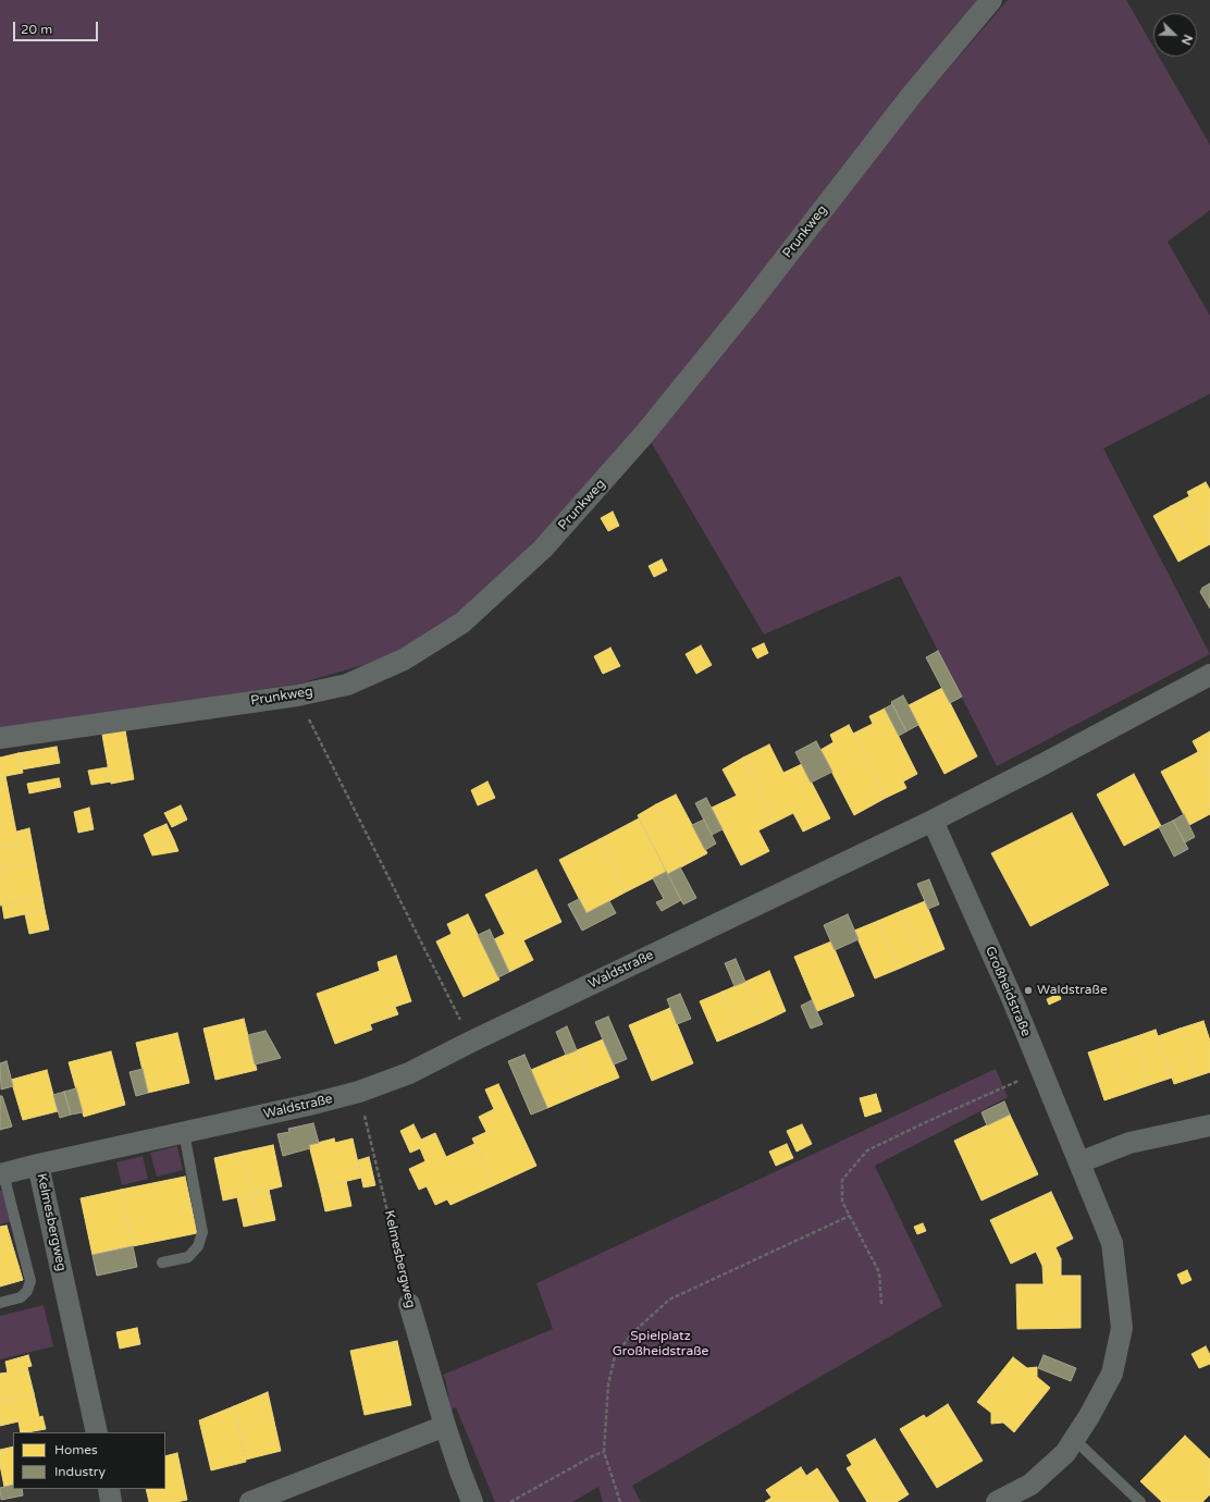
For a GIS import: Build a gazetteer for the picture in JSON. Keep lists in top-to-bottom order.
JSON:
{
  "streets": {
    "street": [
      "Prunkweg",
      "Waldstraße",
      "Großheidstraße",
      "Kelmesbergweg"
    ]
  },
  "crossings": [
    ["Waldstraße", "Großheidstraße"],
    ["Waldstraße", "Kelmesbergweg"]
  ],
  "parks": ["Spielplatz Großheidstraße"],
  "places": ["Waldstraße"],
  "legend": ["Homes", "Industry"],
  "scale_bar": "20 m",
  "north": "bottom right"
}
